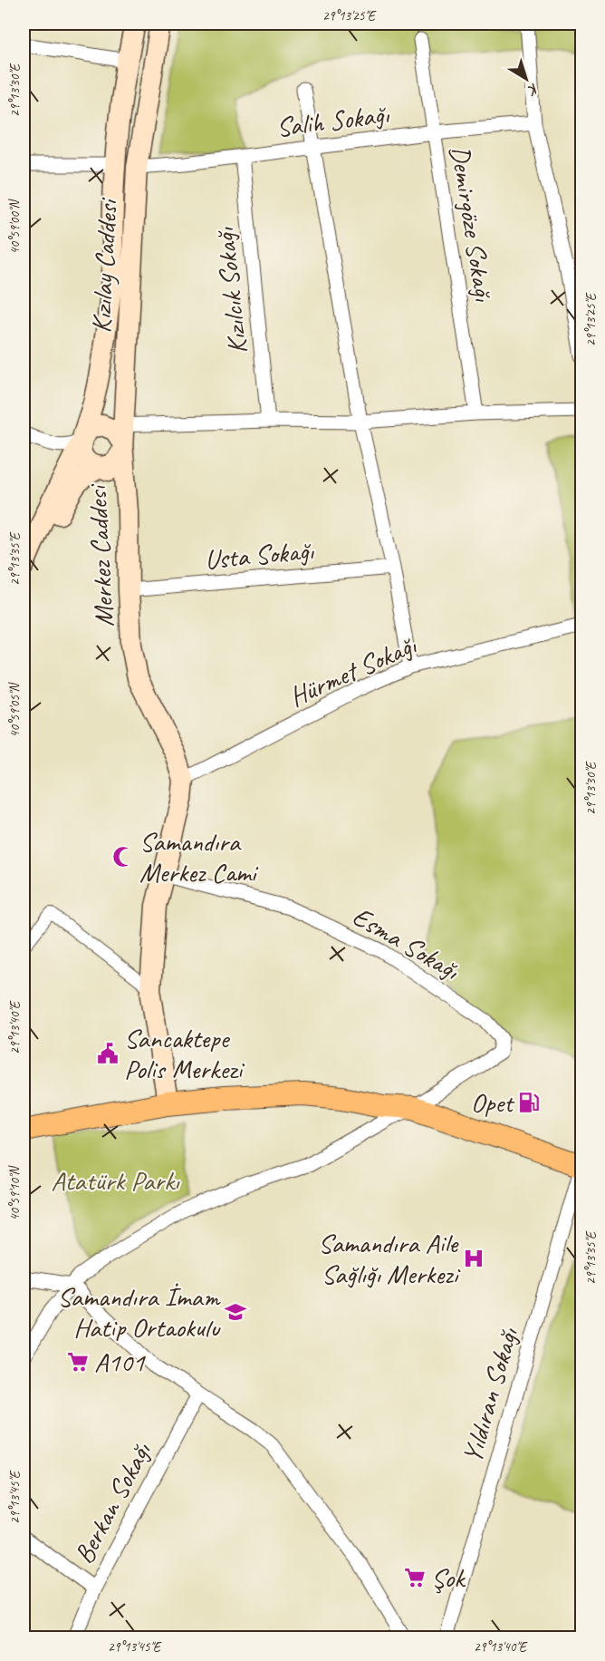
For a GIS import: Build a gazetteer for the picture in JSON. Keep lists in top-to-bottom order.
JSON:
{
  "streets": {
    "main road": ["Kızılay Caddesi", "Merkez Caddesi"],
    "street": [
      "Salih Sokağı",
      "Demirgöze Sokağı",
      "Kızılcık Sokağı",
      "Usta Sokağı",
      "Hürmet Sokağı",
      "Esma Sokağı",
      "Yıldıran Sokağı",
      "Berkan Sokağı"
    ]
  },
  "crossings": [
    ["Salih Sokağı", "Demirgöze Sokağı"],
    ["Salih Sokağı", "Kızılay Caddesi"],
    ["Salih Sokağı", "Kızılcık Sokağı"],
    ["Kızılay Caddesi", "Merkez Caddesi"],
    ["Usta Sokağı", "Merkez Caddesi"],
    ["Merkez Caddesi", "Hürmet Sokağı"],
    ["Merkez Caddesi", "Esma Sokağı"]
  ],
  "parks": ["Atatürk Parkı"],
  "places": {
    "mosque": ["Samandıra Merkez Cami"],
    "public building": ["Sancaktepe Polis Merkezi"],
    "fuel station": ["Opet"],
    "hospital": ["Samandıra Aile Sağlığı Merkezi"],
    "school or university": ["Samandıra İmam Hatip Ortaokulu"],
    "supermarket": ["A101", "Şok"]
  },
  "north": "bottom right",
  "coordinates": [
    "29°13'25\"E",
    "29°13'30\"E",
    "40°59'00\"N",
    "29°13'35\"E",
    "40°59'05\"N",
    "29°13'40\"E",
    "40°59'10\"N",
    "29°13'45\"E"
  ]
}
